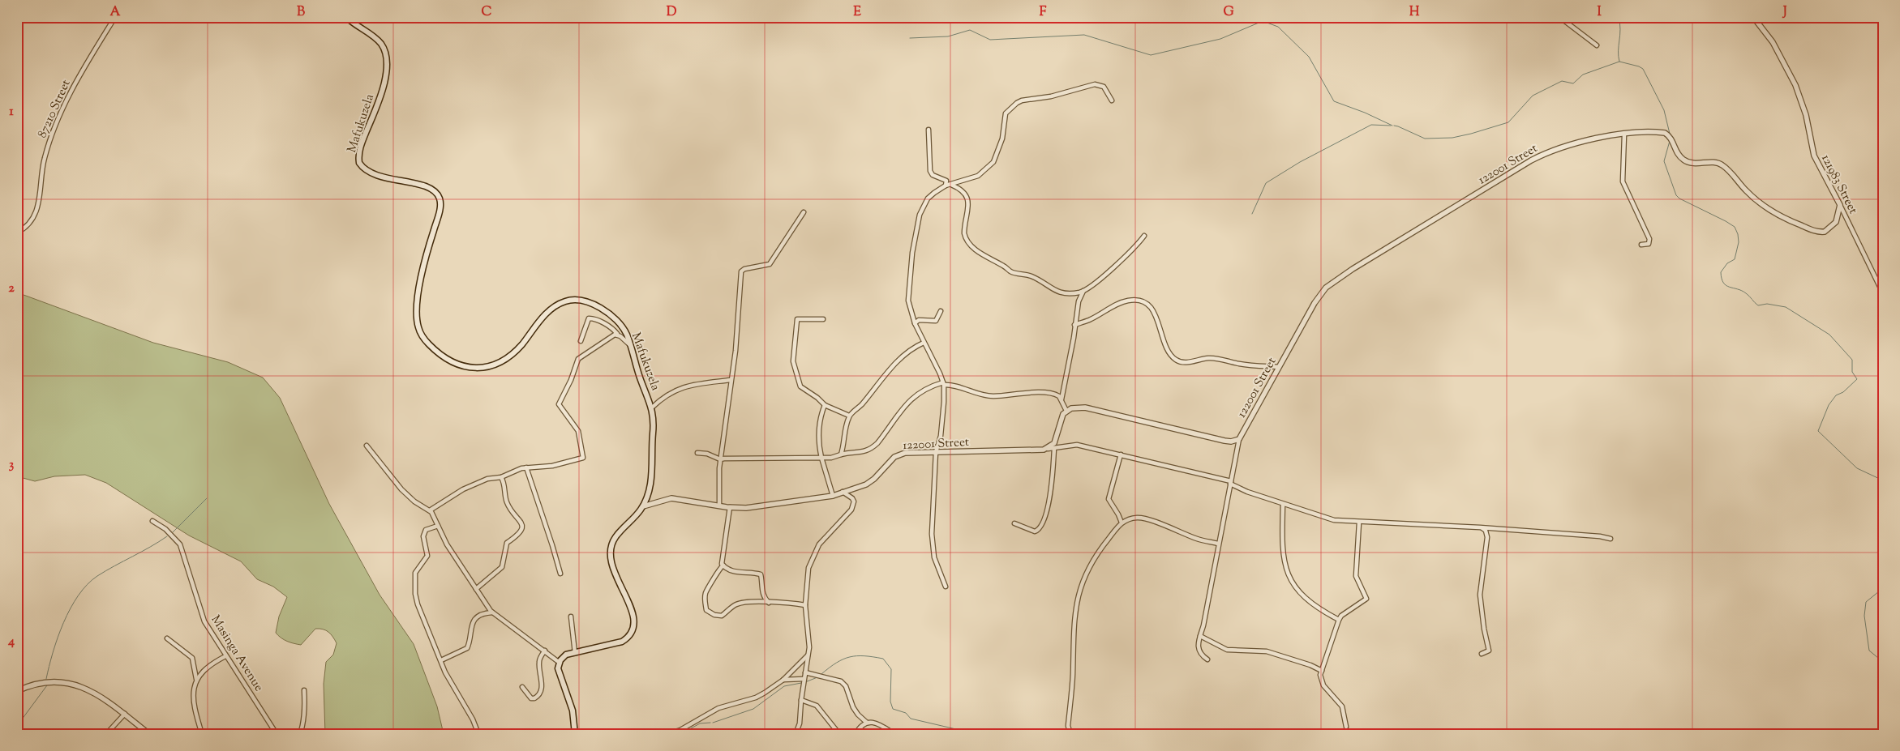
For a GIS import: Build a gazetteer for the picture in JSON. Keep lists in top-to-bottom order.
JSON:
{
  "streets": {
    "main road": ["Mafukuzela"],
    "street": [
      "87210 Street",
      "122001 Street",
      "121983 Street",
      "Masinga Avenue"
    ]
  },
  "crossings": [
    ["Mafukuzela", "122001 Street"],
    ["122001 Street", "121983 Street"]
  ],
  "grid": {
    "columns": [
      "A",
      "B",
      "C",
      "D",
      "E",
      "F",
      "G",
      "H",
      "I",
      "J"
    ],
    "rows": [
      "1",
      "2",
      "3",
      "4"
    ]
  }
}
